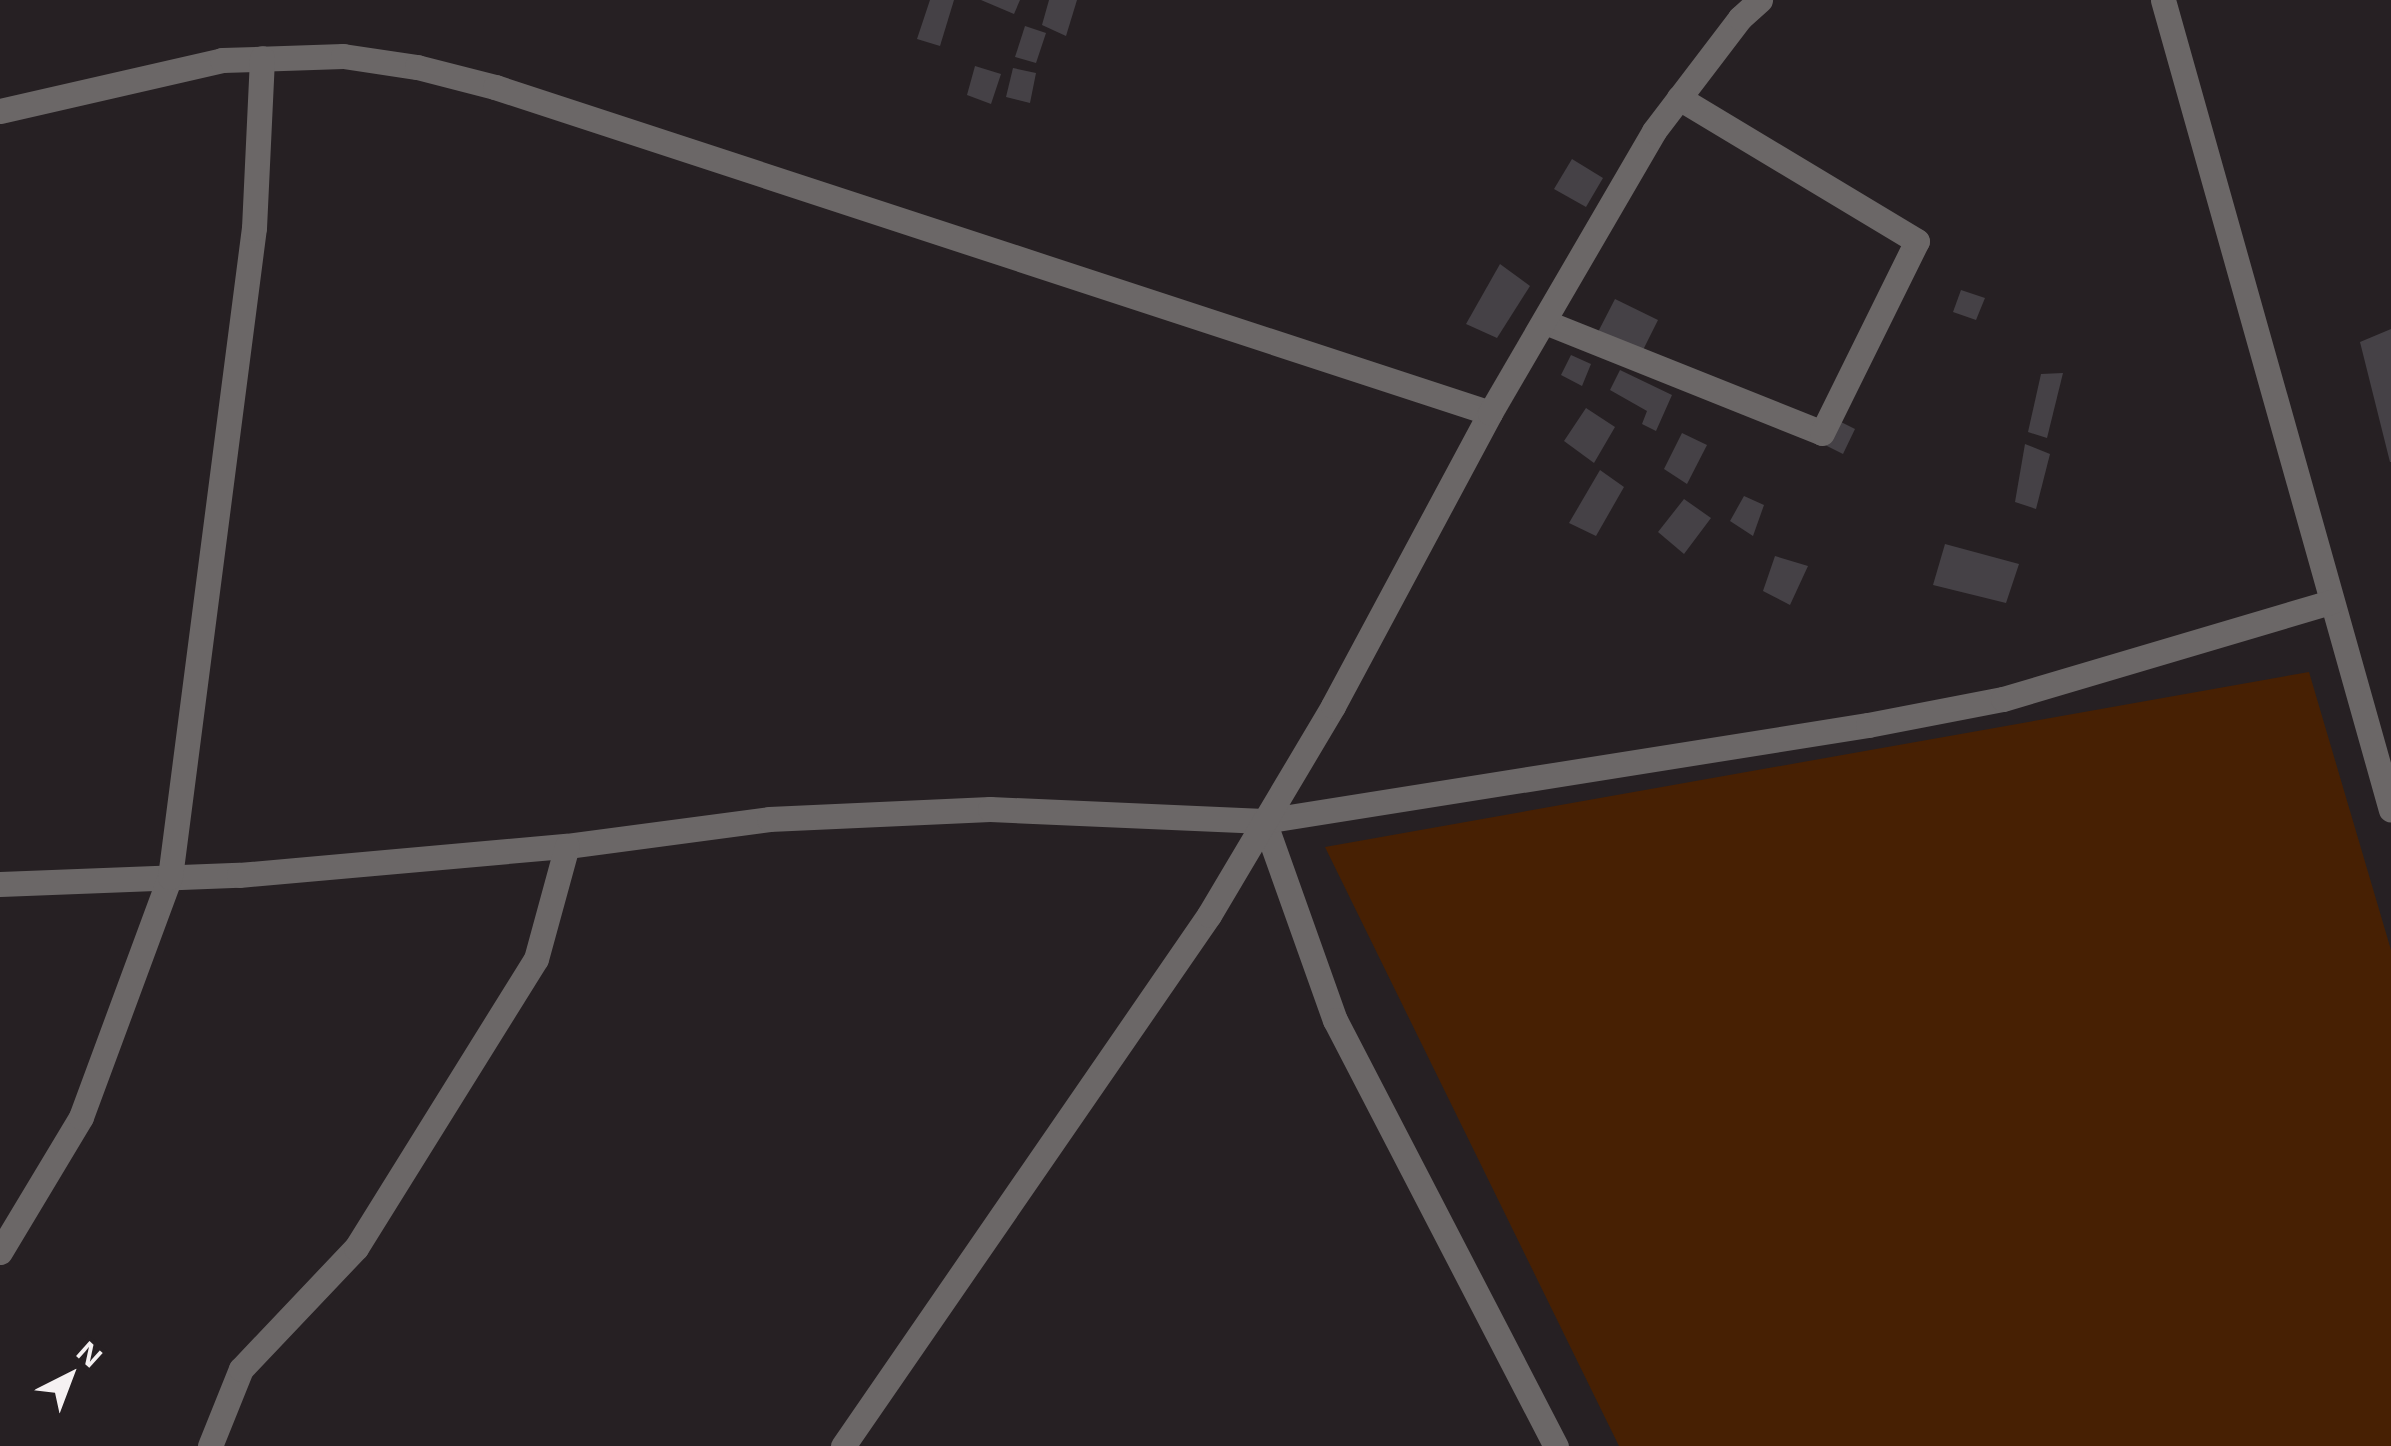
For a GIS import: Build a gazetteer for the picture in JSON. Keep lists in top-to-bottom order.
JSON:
{
  "north": "top right"
}
